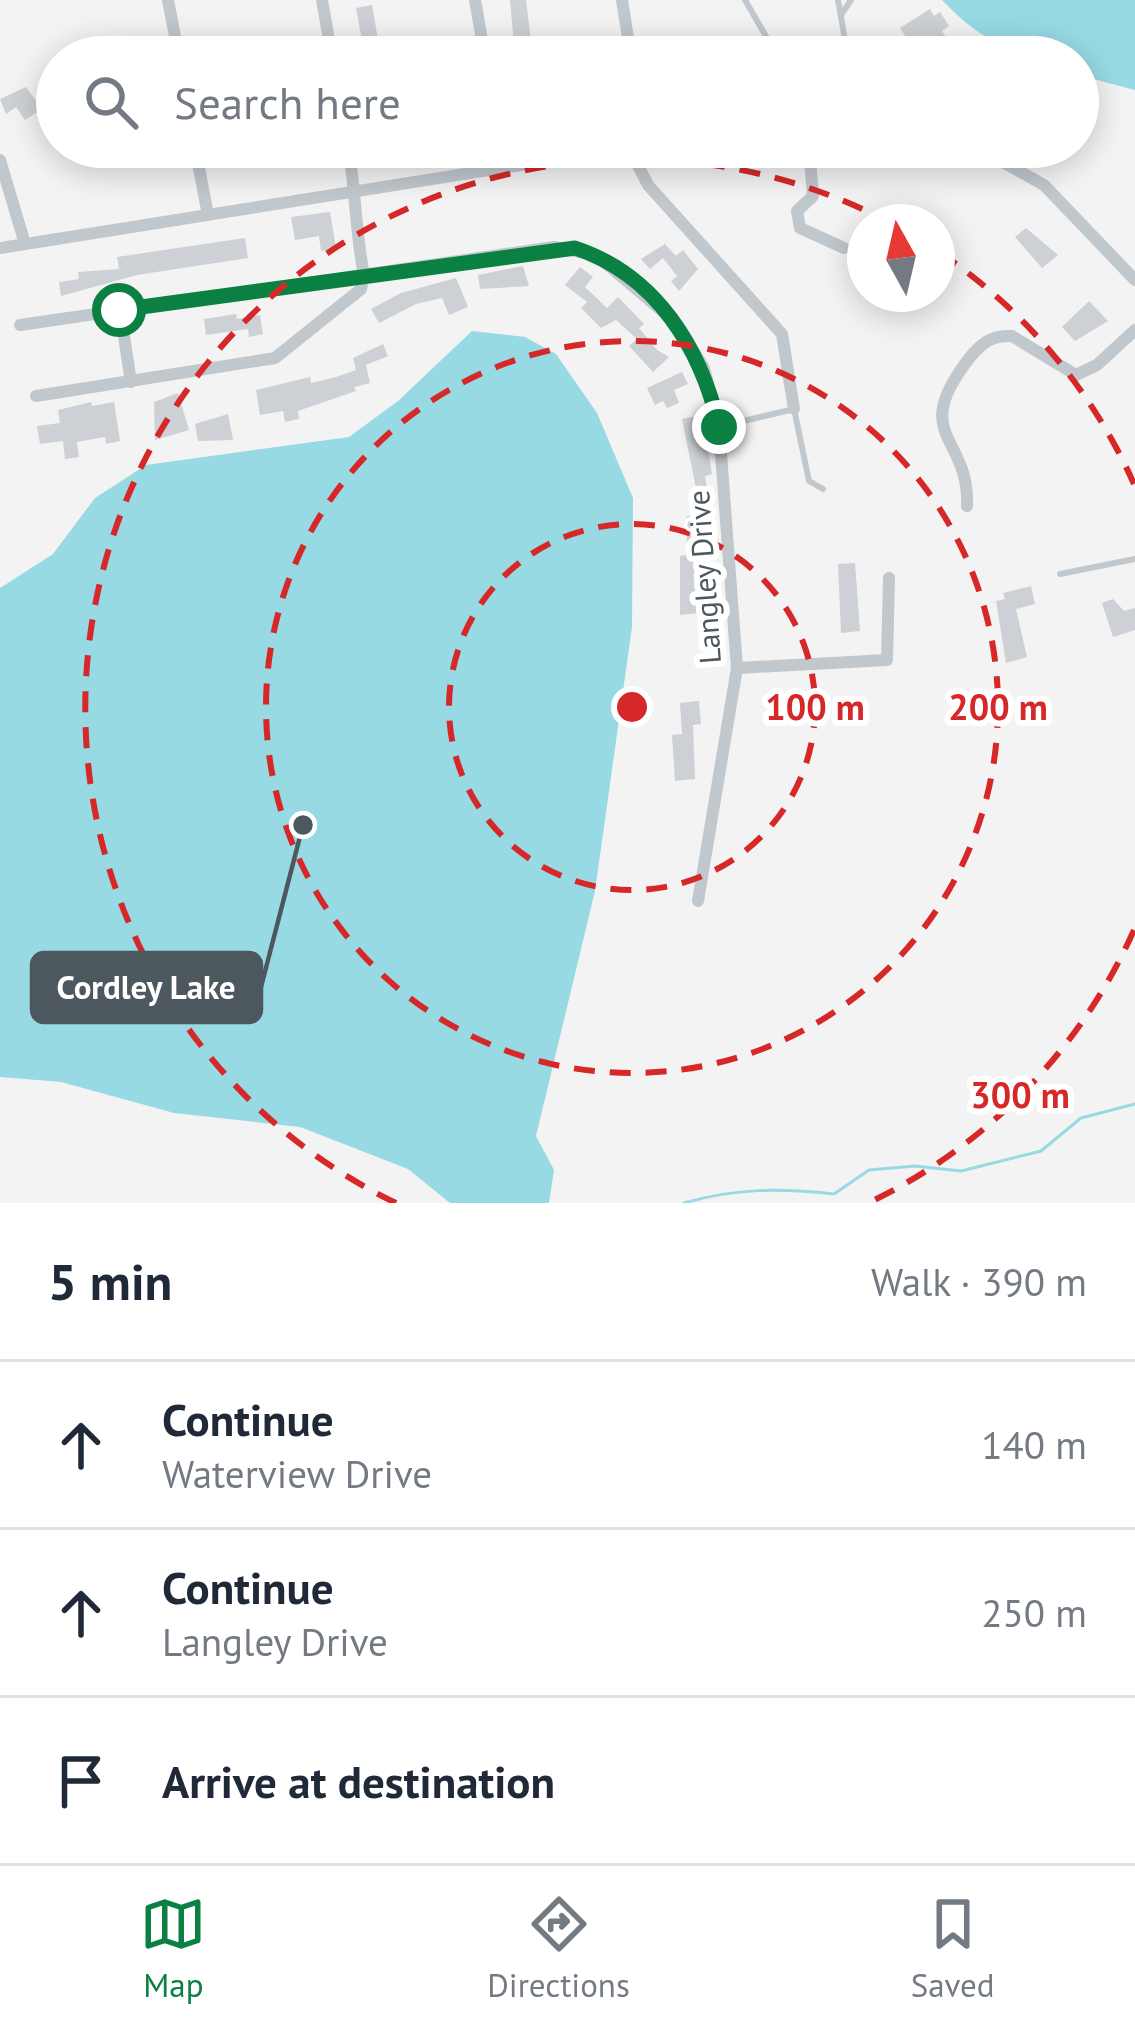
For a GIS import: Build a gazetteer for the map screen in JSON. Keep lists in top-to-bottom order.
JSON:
{
  "streets": {
    "street": ["Langley Drive"]
  },
  "places": ["Cordley Lake"],
  "north": "top",
  "page": {
    "search": "Search here",
    "heading": ["5 min", "Walk · 390 m"],
    "list": [
      ["Continue", "Waterview Drive", "140 m"],
      ["Continue", "Langley Drive", "250 m"],
      "Arrive at destination"
    ],
    "nav": ["Map", "Directions", "Saved"]
  },
  "rings": ["100 m", "200 m", "300 m"]
}
